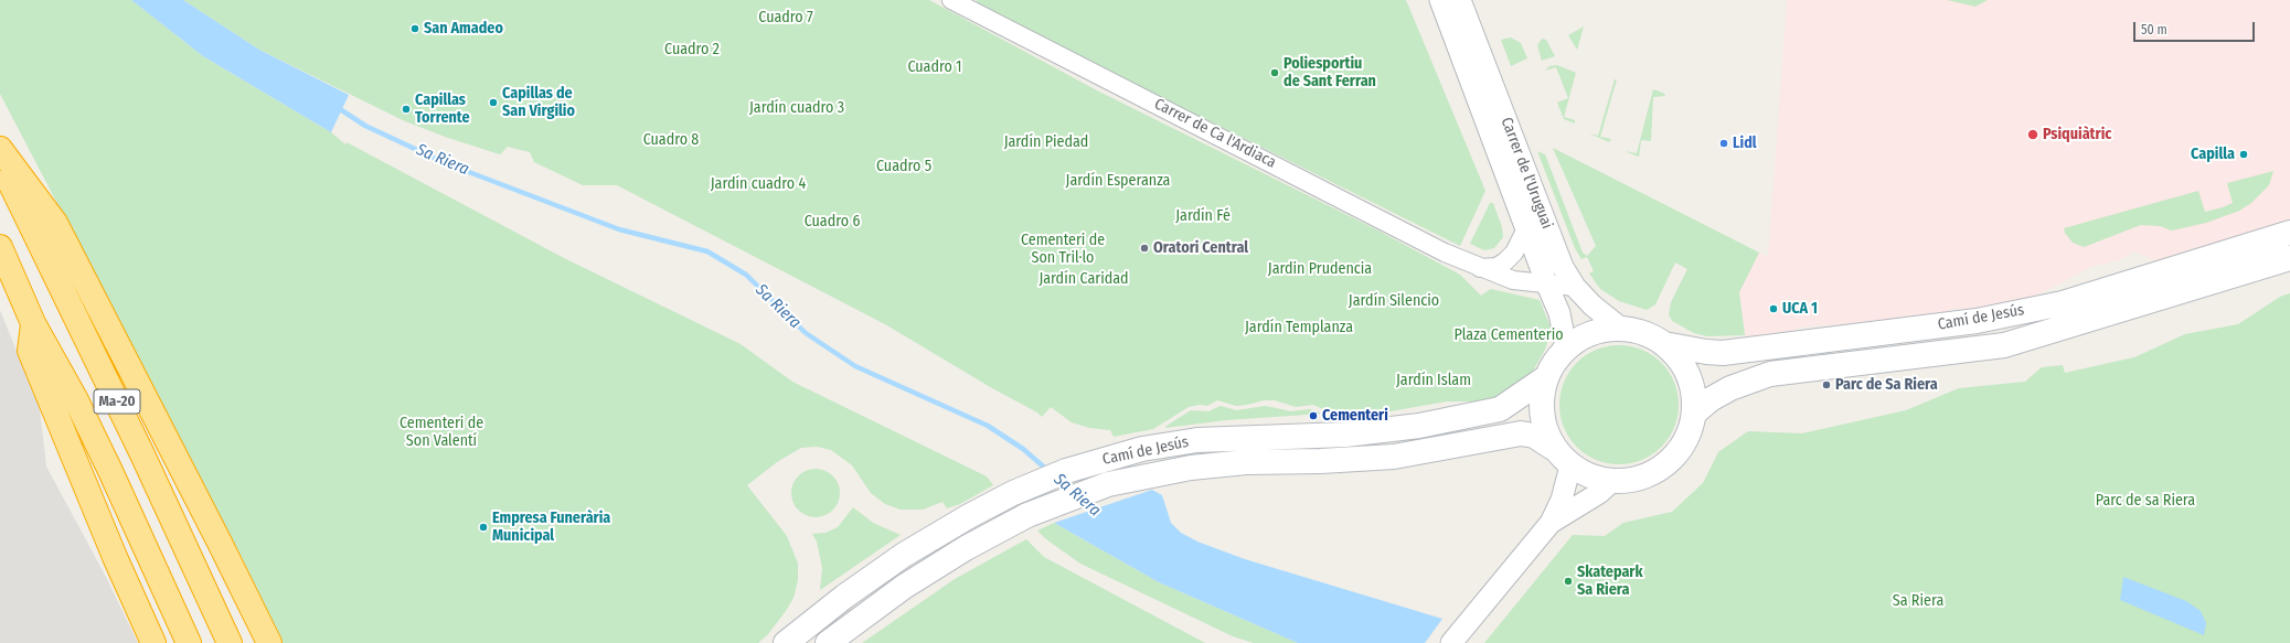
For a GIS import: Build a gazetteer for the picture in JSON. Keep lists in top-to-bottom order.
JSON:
{
  "streets": {
    "highway": ["Ma-20"],
    "main road": ["Camí de Jesús"],
    "street": ["Carrer de Ca l'Ardiaca", "Carrer de l'Uruguai"]
  },
  "crossings": [
    ["Carrer de Ca l'Ardiaca", "Carrer de l'Uruguai"],
    ["Carrer de l'Uruguai", "Camí de Jesús"]
  ],
  "water": ["Sa Riera"],
  "parks": [
    "Cuadro 7",
    "Cuadro 2",
    "Cuadro 1",
    "Jardín cuadro 3",
    "Cuadro 8",
    "Jardín Piedad",
    "Cuadro 5",
    "Jardín Esperanza",
    "Jardín cuadro 4",
    "Jardín Fé",
    "Cuadro 6",
    "Cementeri de Son Tril·lo",
    "Jardin Prudencia",
    "Jardín Caridad",
    "Jardín Silencio",
    "Jardín Templanza",
    "Plaza Cementerio",
    "Jardín Islam",
    "Cementeri de Son Valentí",
    "Parc de sa Riera",
    "Sa Riera"
  ],
  "places": [
    "San Amadeo",
    "Poliesportiu de Sant Ferran",
    "Capillas de San Virgilio",
    "Capillas Torrente",
    "Psiquiàtric",
    "Lidl",
    "Capilla",
    "Oratori Central",
    "UCA 1",
    "Parc de Sa Riera",
    "Cementeri",
    "Empresa Funerària Municipal",
    "Skatepark Sa Riera"
  ],
  "scale_bar": "50 m"
}
